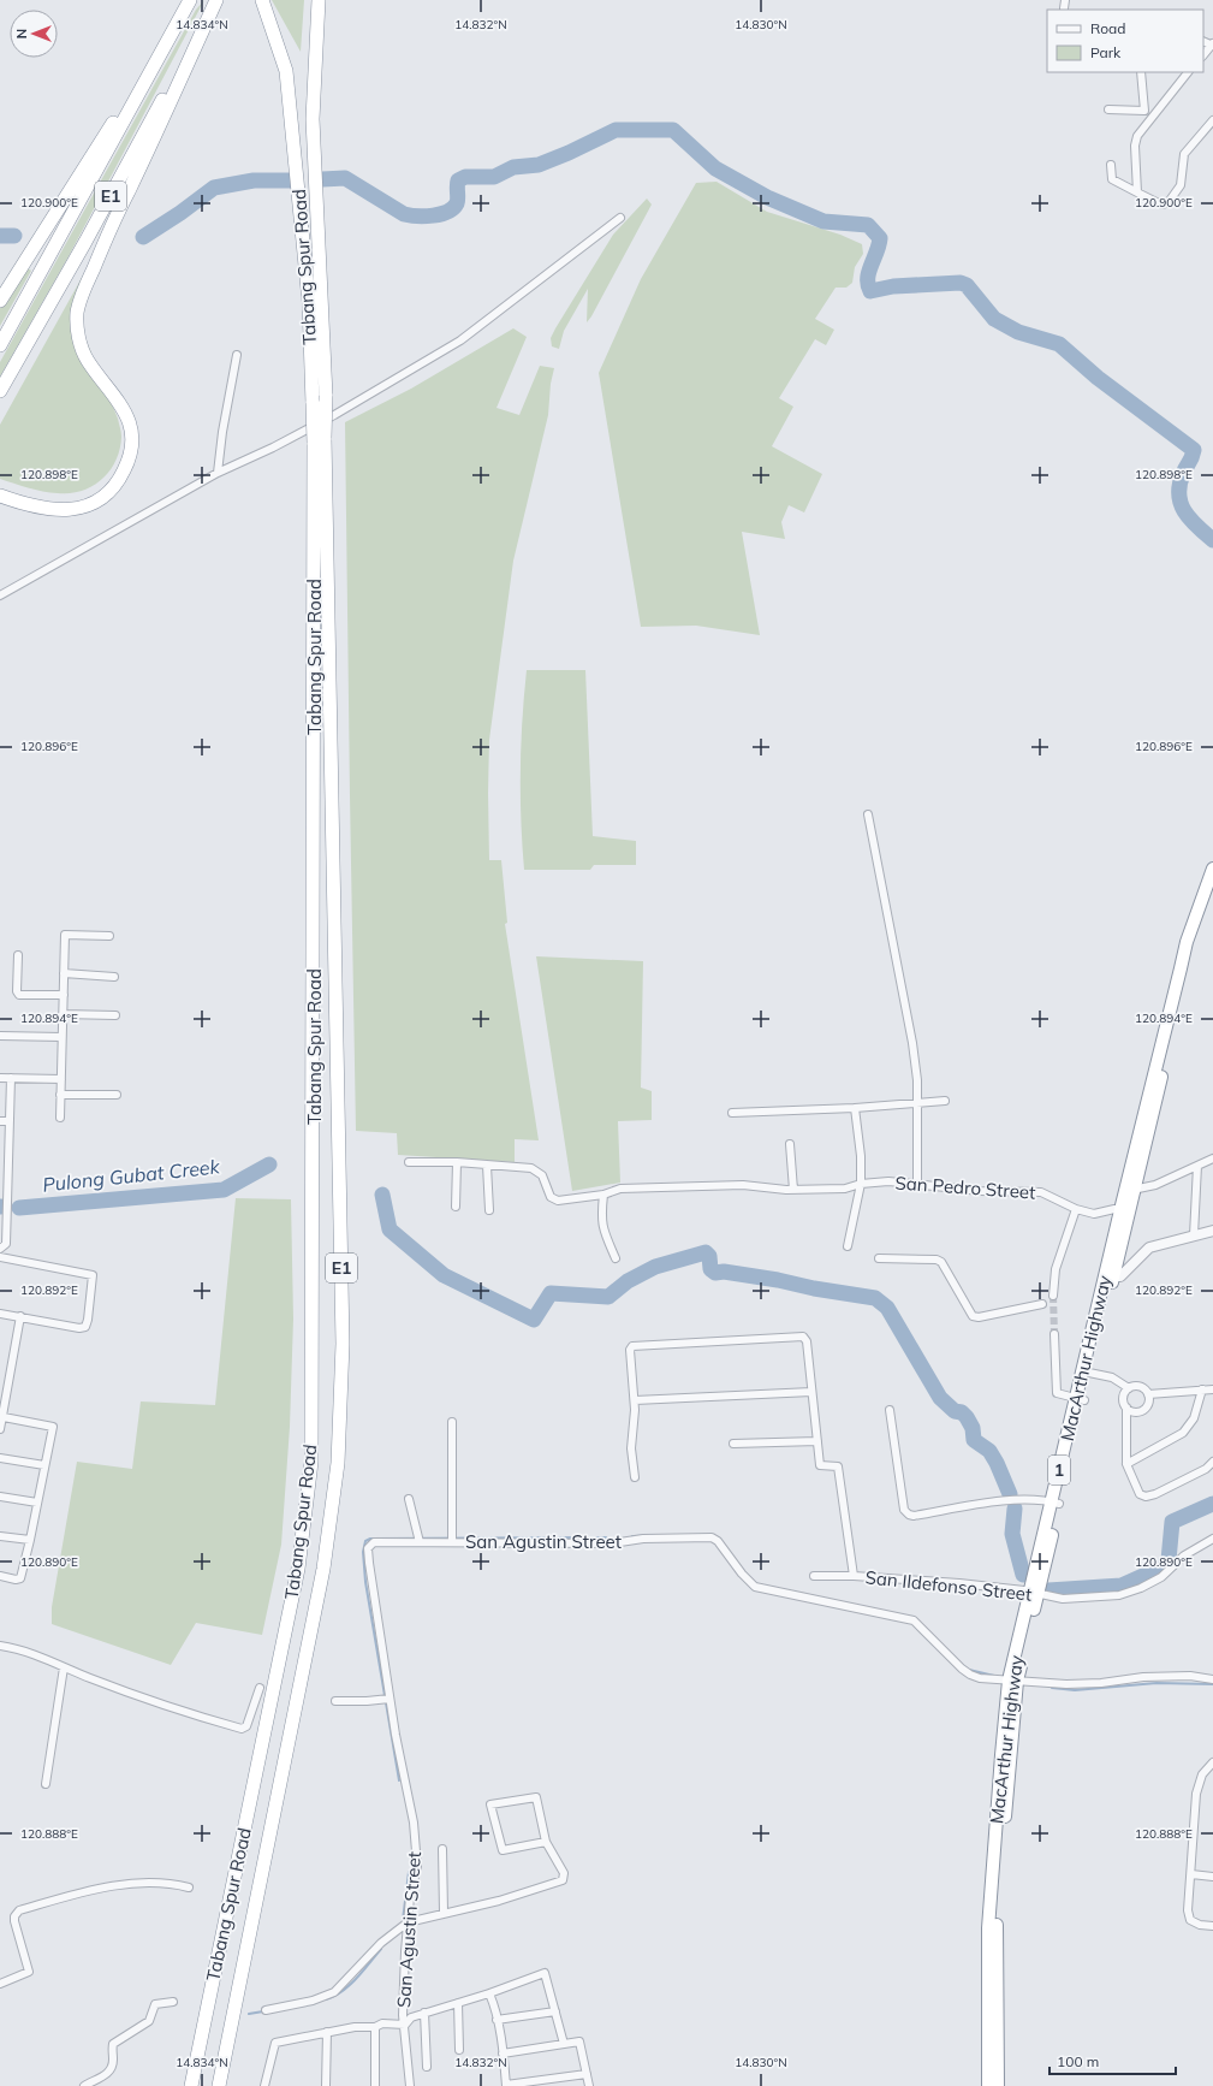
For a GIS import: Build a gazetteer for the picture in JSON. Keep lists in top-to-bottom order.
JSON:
{
  "streets": {
    "highway": [
      "E1",
      "Tabang Spur Road",
      "MacArthur Highway",
      "1"
    ],
    "street": ["San Pedro Street", "San Agustin Street", "San Ildefonso Street"]
  },
  "crossings": [
    ["San Pedro Street", "MacArthur Highway"],
    ["MacArthur Highway", "San Agustin Street"],
    ["MacArthur Highway", "San Ildefonso Street"]
  ],
  "water": ["Pulong Gubat Creek"],
  "legend": ["Road", "Park"],
  "scale_bar": "100 m",
  "north": "left",
  "coordinates": [
    "14.834°N",
    "14.832°N",
    "14.830°N",
    "120.900°E",
    "120.898°E",
    "120.896°E",
    "120.894°E",
    "120.892°E",
    "120.890°E",
    "120.888°E"
  ]
}
